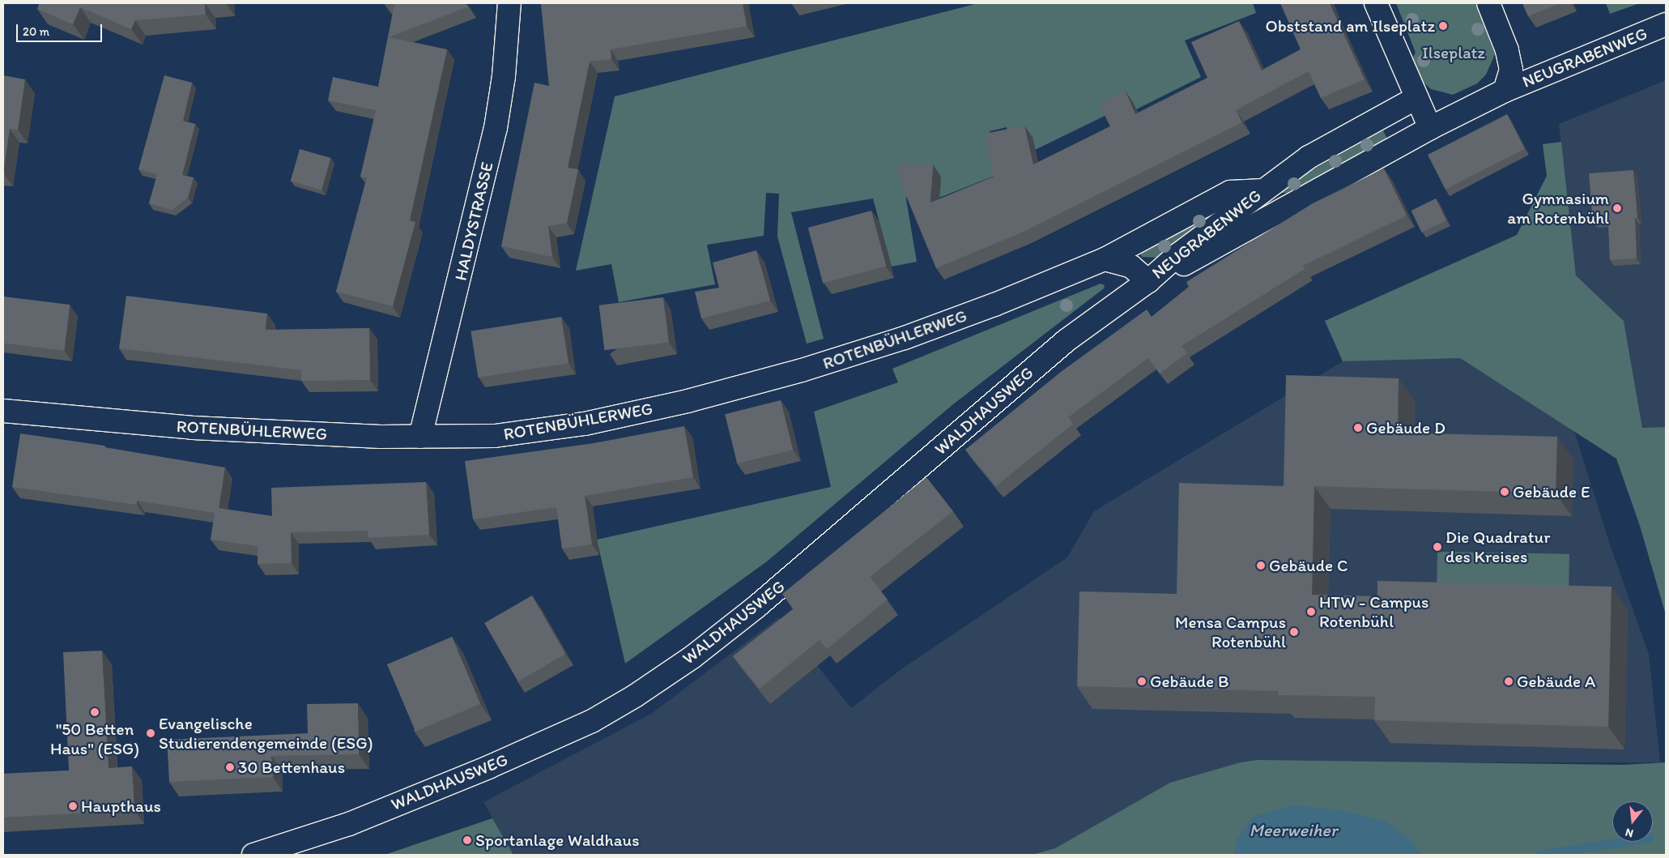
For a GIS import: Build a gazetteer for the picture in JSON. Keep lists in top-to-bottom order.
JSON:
{
  "streets": {
    "main road": [
      "NEUGRABENWEG",
      "HALDYSTRASSE",
      "ROTENBÜHLERWEG",
      "WALDHAUSWEG"
    ]
  },
  "crossings": [
    ["NEUGRABENWEG", "ROTENBÜHLERWEG"],
    ["NEUGRABENWEG", "WALDHAUSWEG"],
    ["HALDYSTRASSE", "ROTENBÜHLERWEG"]
  ],
  "water": ["Meerweiher"],
  "parks": ["Ilseplatz"],
  "places": [
    "Obststand am Ilseplatz",
    "Gymnasium am Rotenbühl",
    "Gebäude D",
    "Gebäude E",
    "Die Quadratur des Kreises",
    "Gebäude C",
    "HTW - Campus Rotenbühl",
    "Mensa Campus Rotenbühl",
    "Gebäude B",
    "Gebäude A",
    "\"50 Betten Haus\" (ESG)",
    "Evangelische Studierendengemeinde (ESG)",
    "30 Bettenhaus",
    "Haupthaus",
    "Sportanlage Waldhaus"
  ],
  "scale_bar": "20 m",
  "north": "bottom"
}
